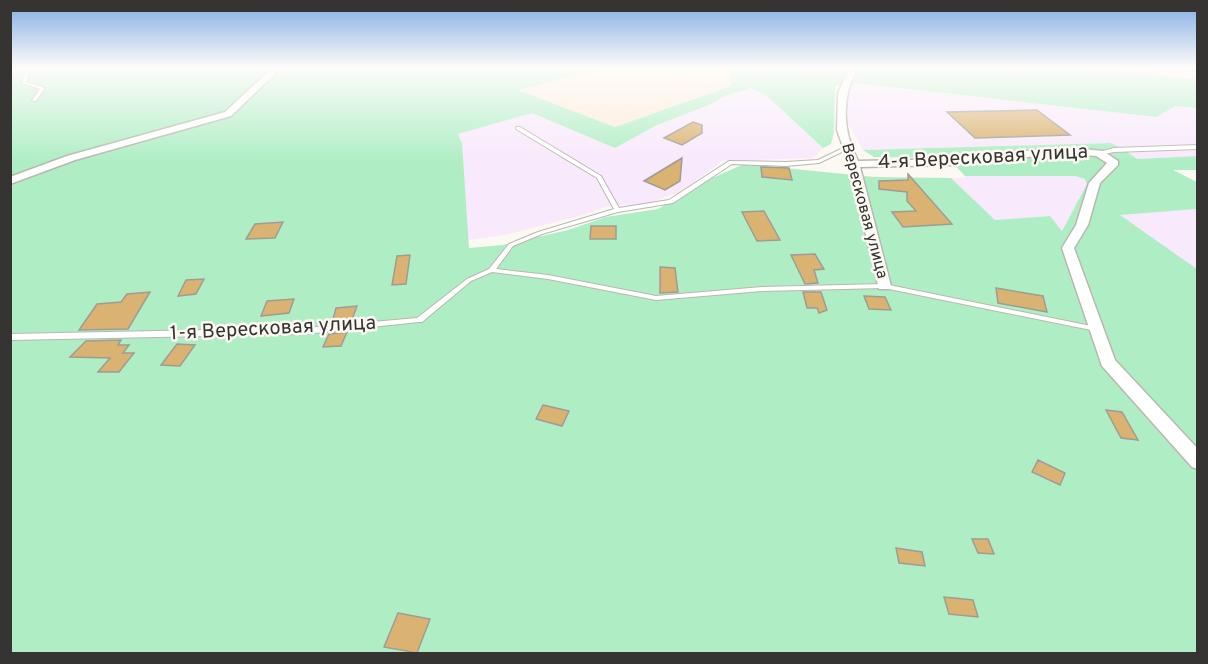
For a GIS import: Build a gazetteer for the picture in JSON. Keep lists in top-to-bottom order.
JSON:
{
  "streets": {
    "street": ["4-я Вересковая улица", "Вересковая улица"],
    "lane": ["1-я Вересковая улица"]
  },
  "crossings": [
    ["4-я Вересковая улица", "Вересковая улица"],
    ["Вересковая улица", "1-я Вересковая улица"]
  ]
}
